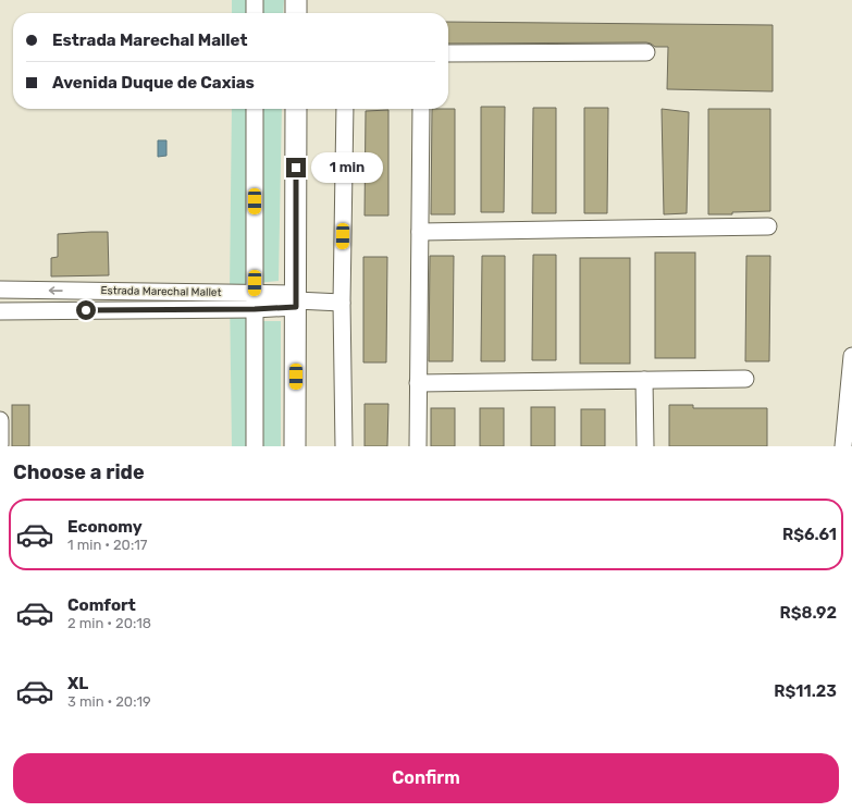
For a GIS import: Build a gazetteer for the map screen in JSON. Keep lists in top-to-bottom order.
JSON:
{
  "streets": {
    "street": ["Estrada Marechal Mallet"]
  },
  "page": {
    "banner": ["Estrada Marechal Mallet", "Avenida Duque de Caxias"],
    "bubble": "1 min",
    "heading": "Choose a ride",
    "list": [
      {
        "name": "Economy",
        "note": "1 min · 20:17",
        "value": "R$6.61"
      },
      {
        "name": "Comfort",
        "note": "2 min · 20:18",
        "value": "R$8.92"
      },
      {
        "name": "XL",
        "note": "3 min · 20:19",
        "value": "R$11.23"
      }
    ],
    "buttons": "Confirm"
  }
}
